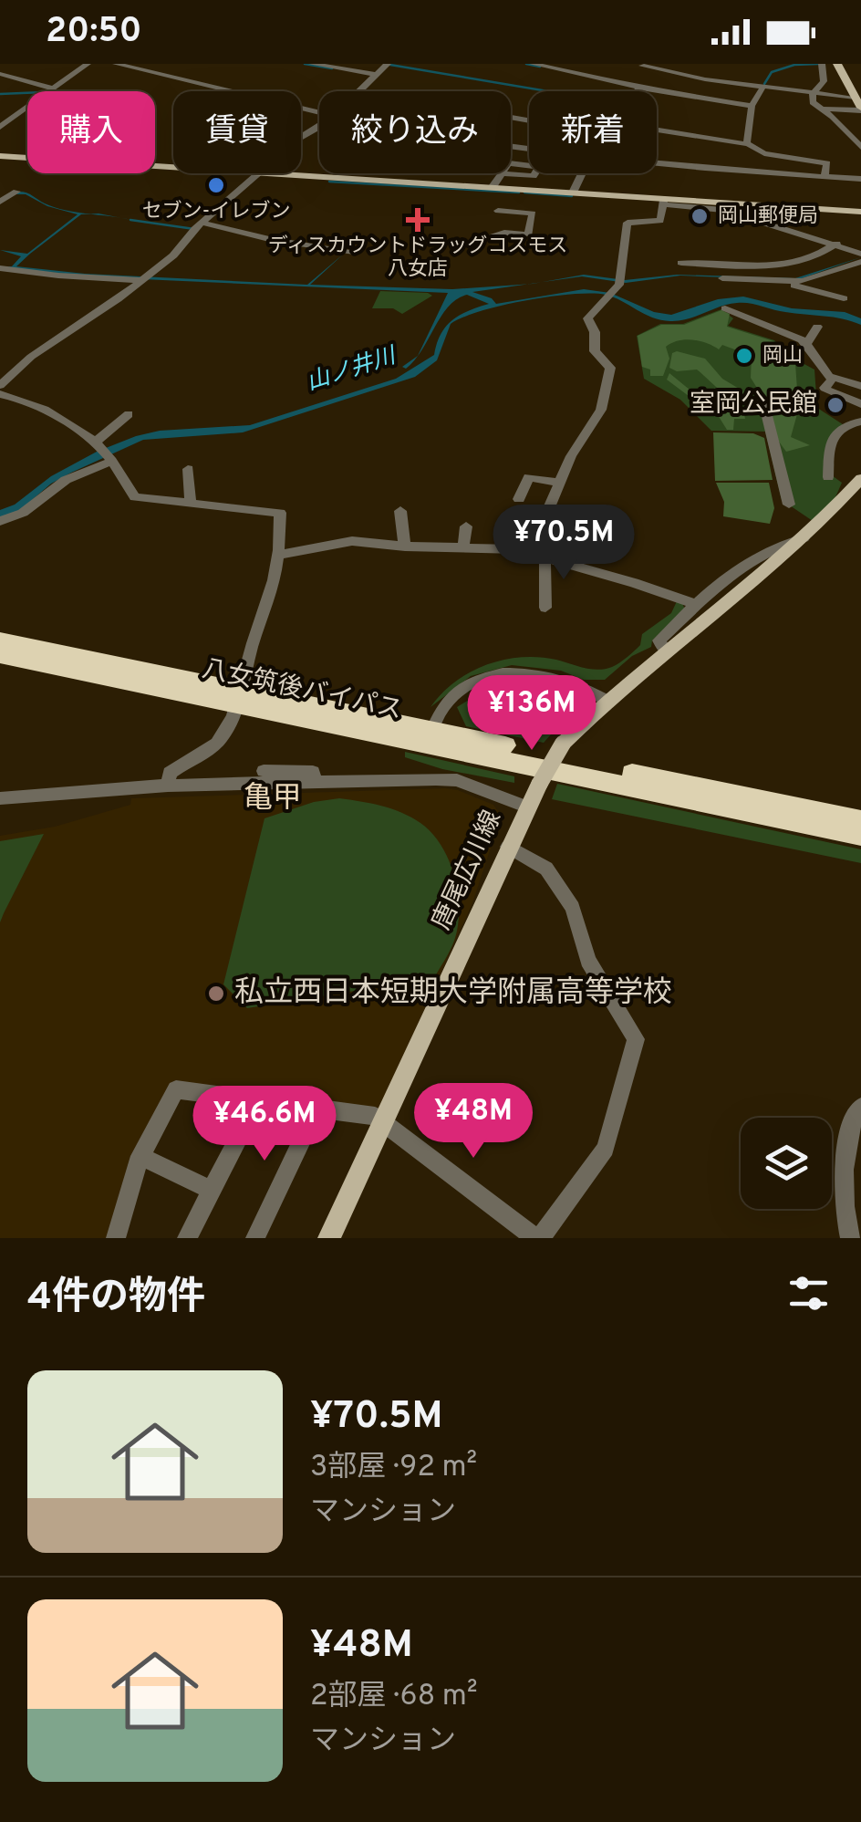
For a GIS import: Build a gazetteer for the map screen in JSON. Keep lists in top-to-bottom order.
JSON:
{
  "streets": {
    "highway": ["八女筑後バイパス"],
    "main road": ["唐尾広川線"]
  },
  "districts": ["亀甲"],
  "water": ["山ノ井川"],
  "places": {
    "other": [
      "セブン-イレブン",
      "岡山郵便局",
      "岡山",
      "室岡公民館",
      "私立西日本短期大学附属高等学校"
    ],
    "health": ["ディスカウントドラッグコスモス 八女店"]
  },
  "page": {
    "status": "20:50",
    "chip": [
      "購入",
      "賃貸",
      "絞り込み",
      "新着"
    ],
    "price": [
      "¥70.5M",
      "¥136M",
      "¥48M",
      "¥46.6M"
    ],
    "heading": "4件の物件",
    "list": [
      {
        "name": "¥70.5M",
        "note": "3部屋 · 92 m² · マンション"
      },
      {
        "name": "¥48M",
        "note": "2部屋 · 68 m² · マンション"
      }
    ]
  }
}
